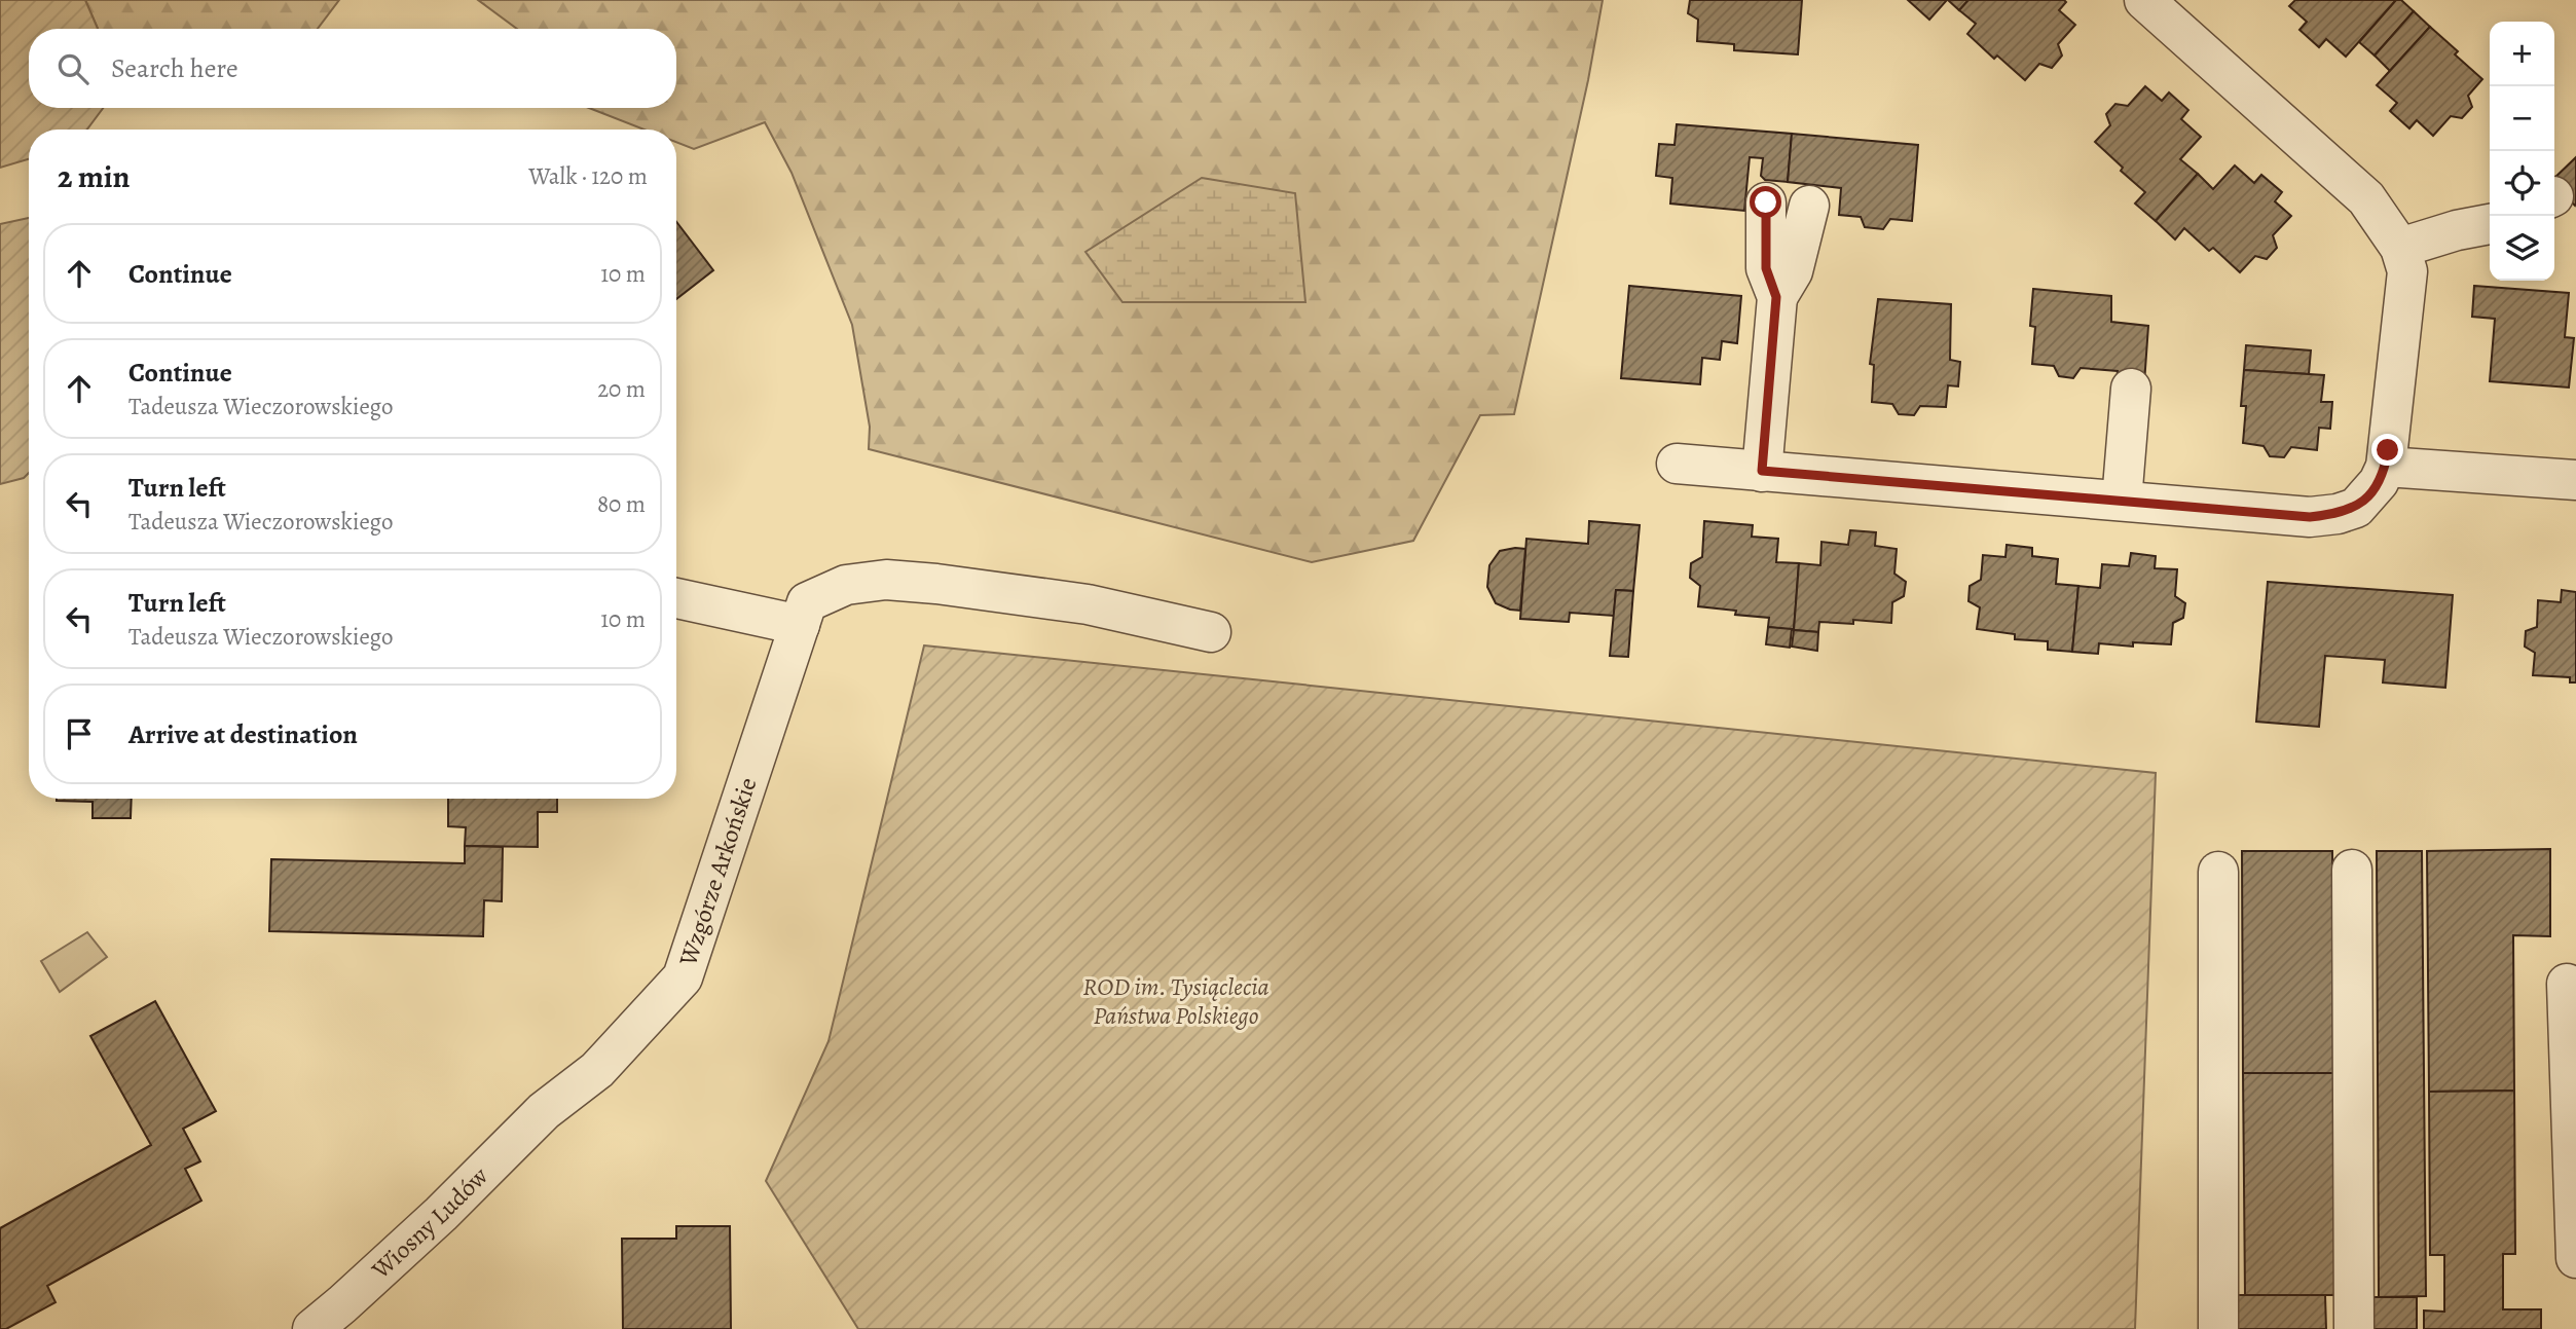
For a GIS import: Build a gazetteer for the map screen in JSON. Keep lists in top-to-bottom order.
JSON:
{
  "streets": {
    "street": ["Wzgórze Arkońskie", "Wiosny Ludów"]
  },
  "crossings": [
    ["Wzgórze Arkońskie", "Wiosny Ludów"]
  ],
  "parks": ["ROD im. Tysiąclecia Państwa Polskiego"],
  "page": {
    "map_buttons": ["+", "−"],
    "search": "Search here",
    "heading": ["2 min", "Walk · 120 m"],
    "list": [
      ["Continue", "10 m"],
      ["Continue", "Tadeusza Wieczorowskiego", "20 m"],
      ["Turn left", "Tadeusza Wieczorowskiego", "80 m"],
      ["Turn left", "Tadeusza Wieczorowskiego", "10 m"],
      "Arrive at destination"
    ]
  }
}
